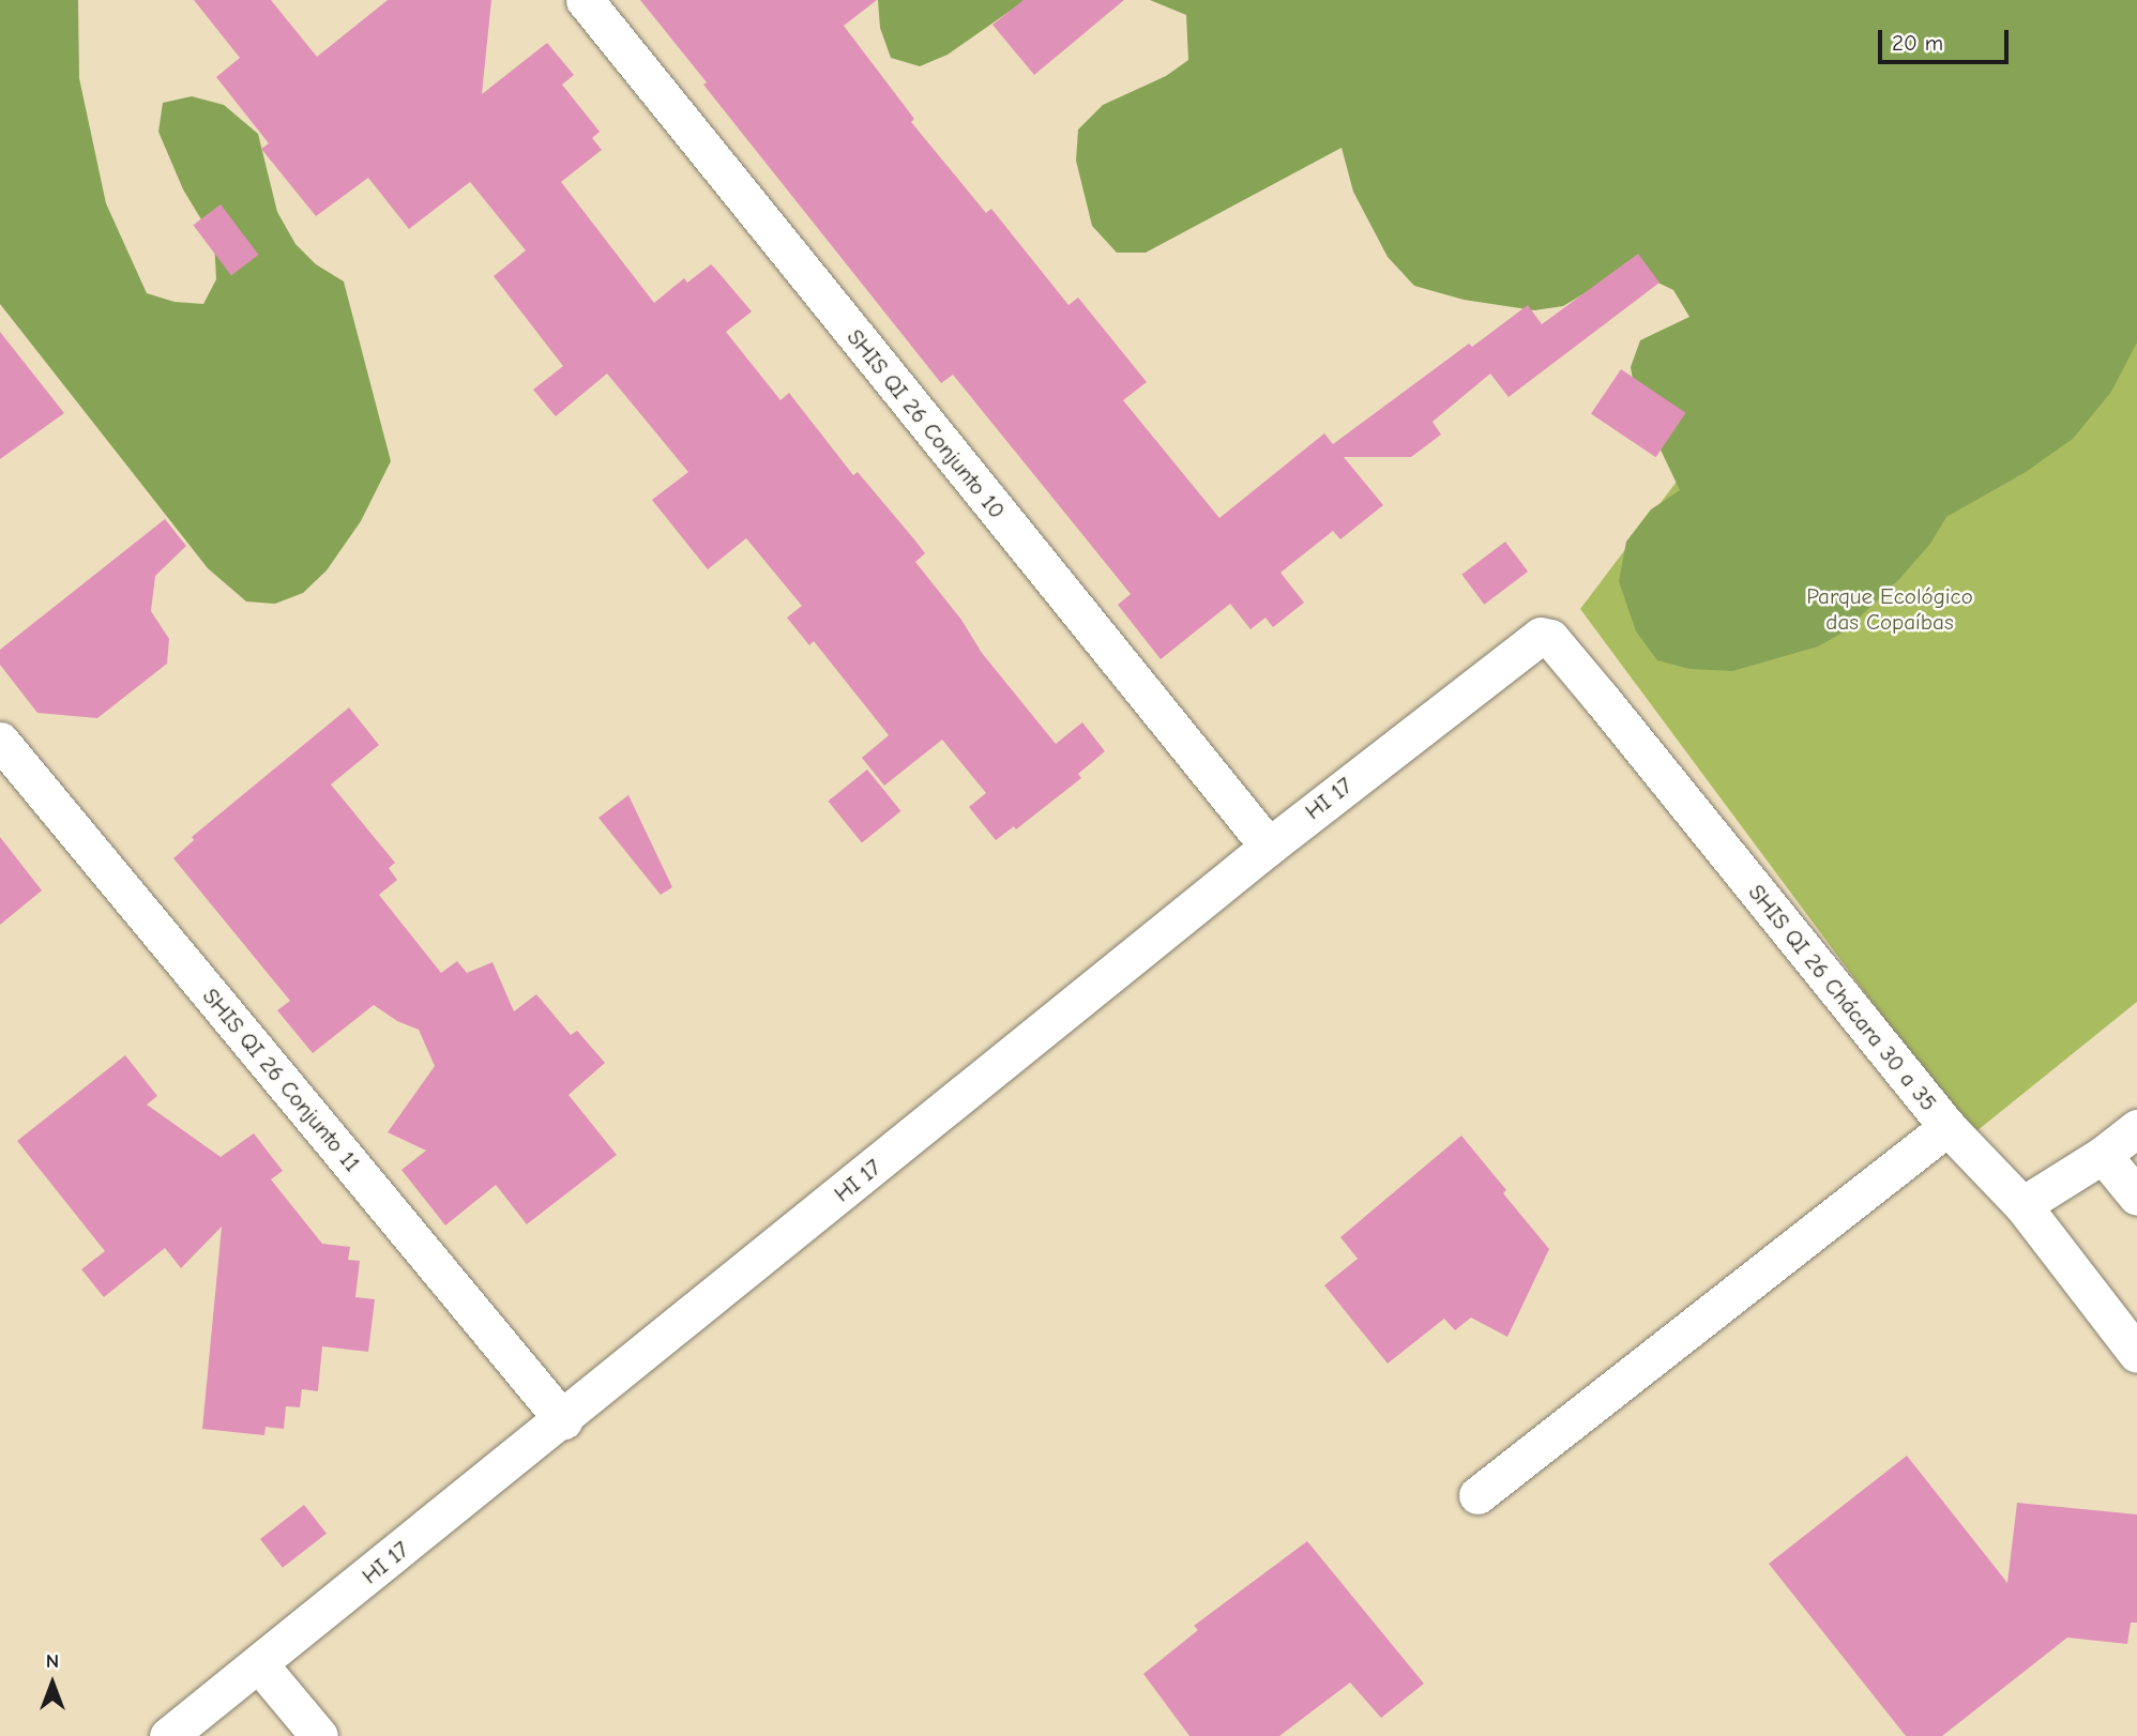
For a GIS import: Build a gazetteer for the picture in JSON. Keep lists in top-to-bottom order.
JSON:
{
  "streets": {
    "street": [
      "SHIS QI 26 Conjunto 10",
      "HI 17",
      "SHIS QI 26 Chácara 30 a 35",
      "SHIS QI 26 Conjunto 11"
    ]
  },
  "crossings": [
    ["SHIS QI 26 Conjunto 10", "HI 17"],
    ["HI 17", "SHIS QI 26 Chácara 30 a 35"],
    ["HI 17", "SHIS QI 26 Conjunto 11"]
  ],
  "parks": ["Parque Ecológico das Copaíbas"],
  "scale_bar": "20 m",
  "north": "top"
}
